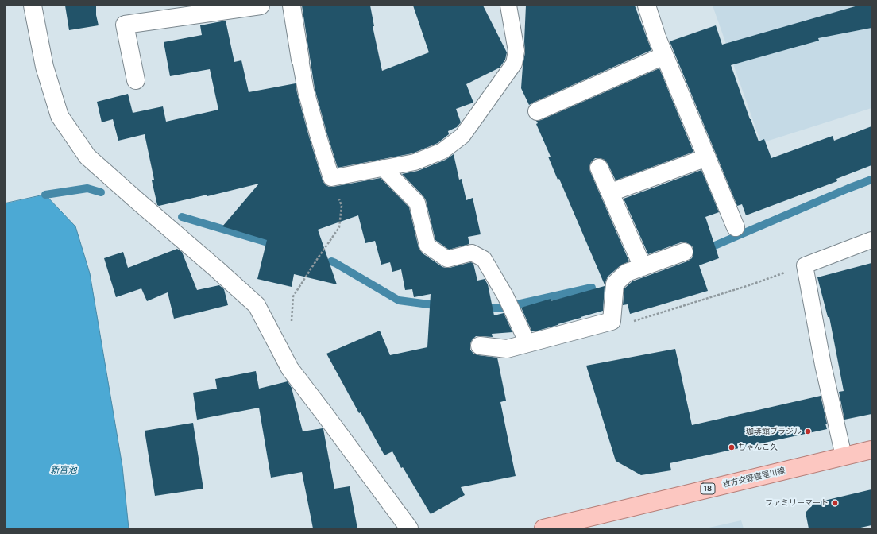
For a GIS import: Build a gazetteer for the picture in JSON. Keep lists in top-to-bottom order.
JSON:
{
  "streets": {
    "main road": ["枚方交野寝屋川線", "18"]
  },
  "water": ["新宮池"],
  "places": ["珈琲館ブラジル", "ちゃんこ久", "ファミリーマート"]
}
